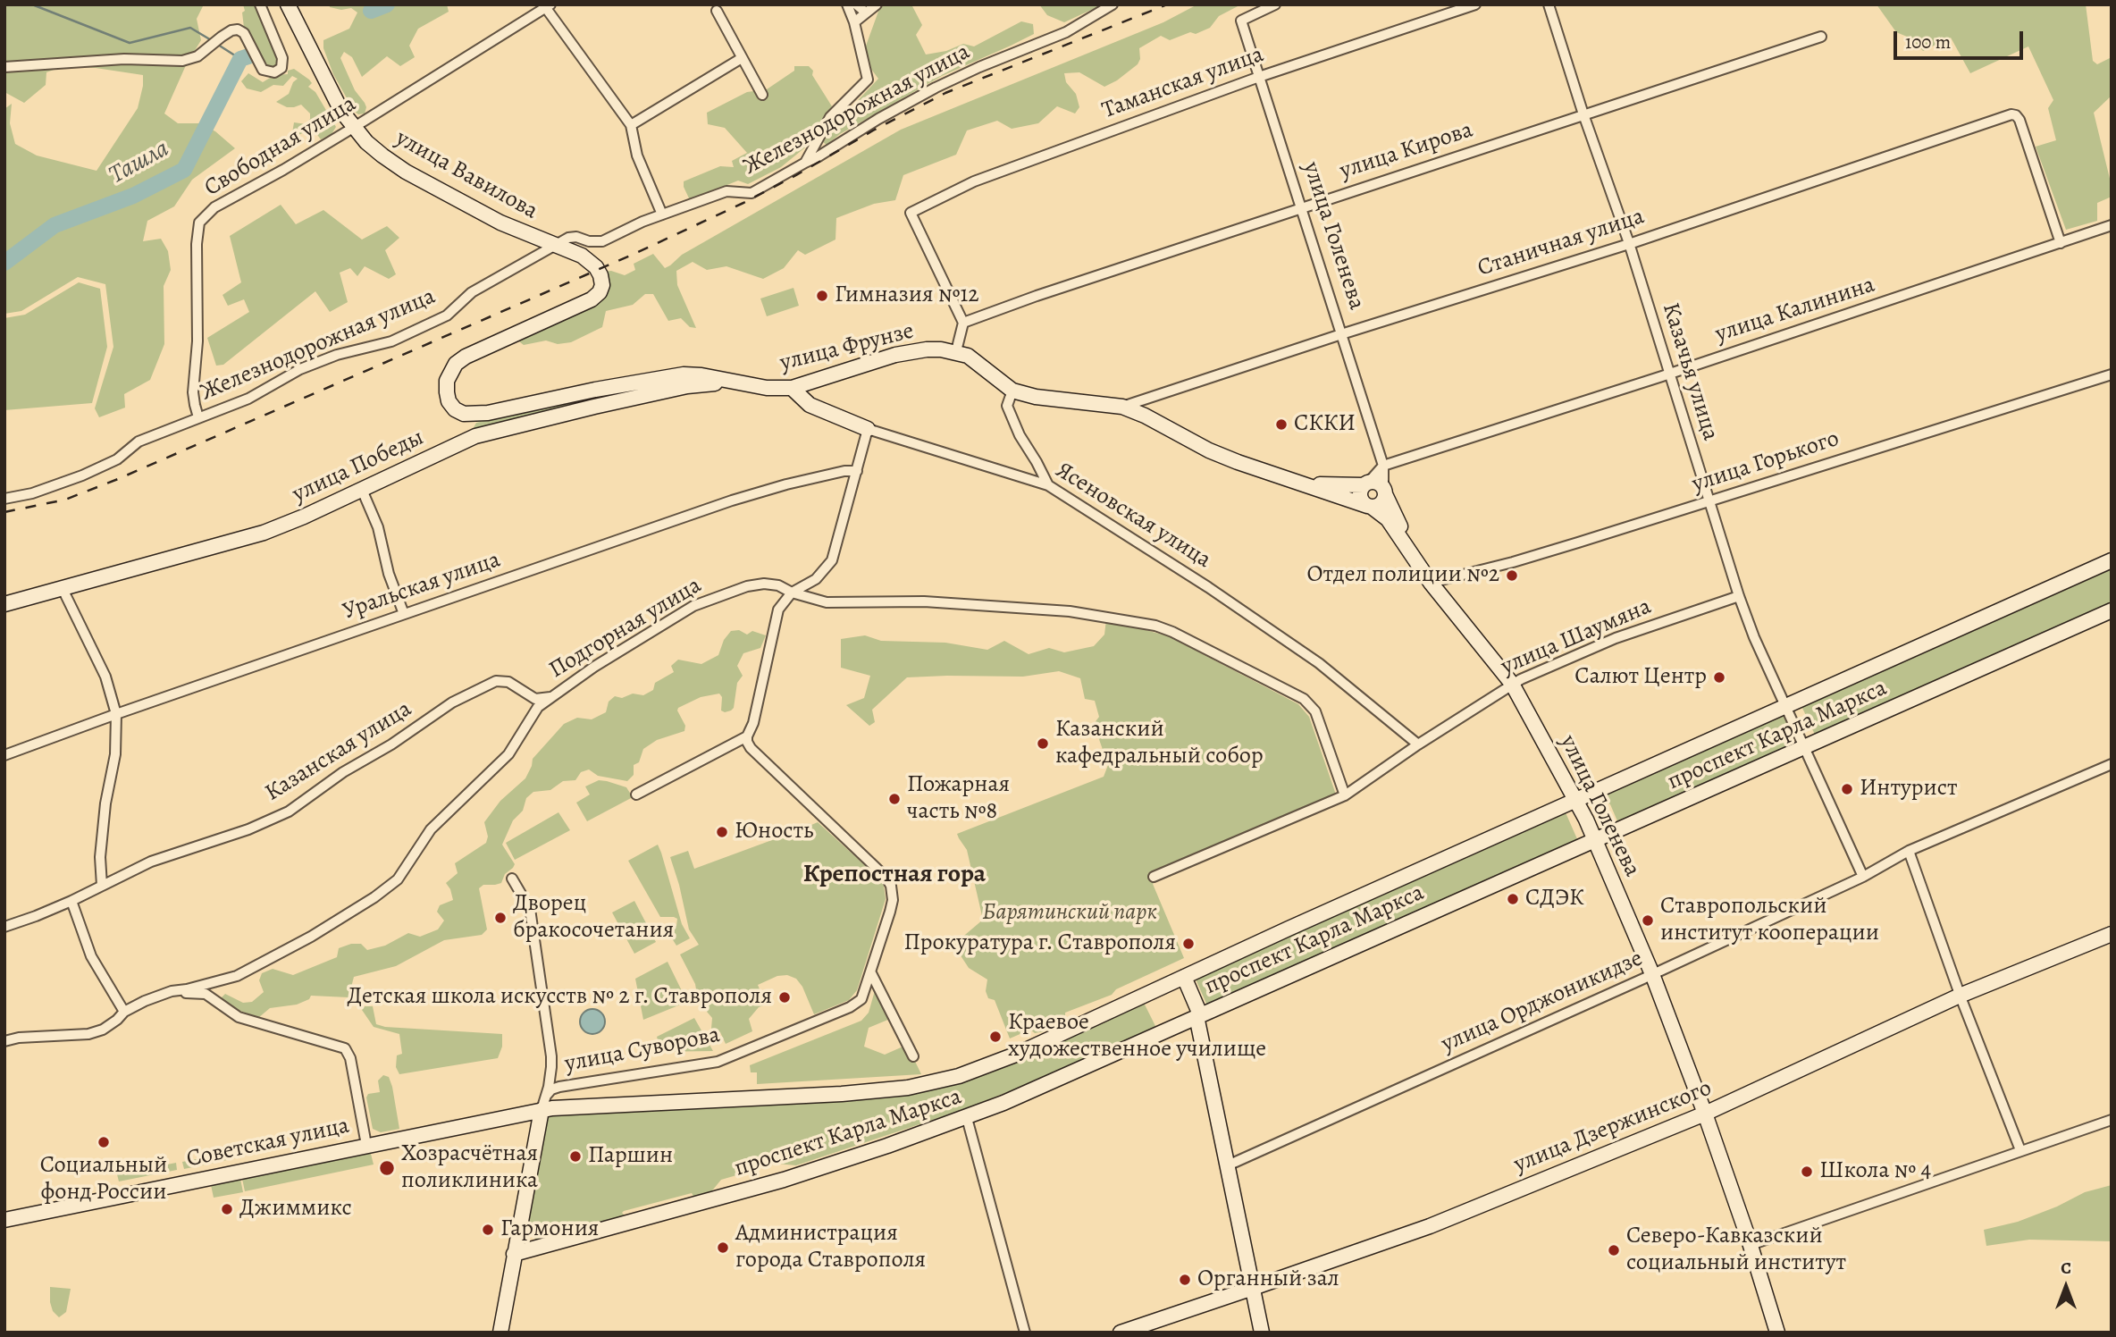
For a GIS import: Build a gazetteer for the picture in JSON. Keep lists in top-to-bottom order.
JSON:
{
  "streets": {
    "main road": [
      "улица Вавилова",
      "улица Голенева",
      "улица Фрунзе",
      "улица Победы",
      "Ясеновская улица",
      "проспект Карла Маркса",
      "улица Дзержинского",
      "Советская улица"
    ],
    "street": [
      "Таманская улица",
      "Железнодорожная улица",
      "Свободная улица",
      "улица Кирова",
      "Станичная улица",
      "улица Калинина",
      "Казачья улица",
      "улица Горького",
      "Уральская улица",
      "Подгорная улица",
      "улица Шаумяна",
      "Казанская улица",
      "улица Орджоникидзе",
      "улица Суворова"
    ]
  },
  "crossings": [
    ["Таманская улица", "улица Кирова"],
    ["Таманская улица", "улица Голенева"],
    ["Железнодорожная улица", "Свободная улица"],
    ["Железнодорожная улица", "улица Вавилова"],
    ["Железнодорожная улица", "улица Фрунзе"],
    ["Свободная улица", "улица Вавилова"],
    ["улица Кирова", "улица Голенева"],
    ["улица Кирова", "Казачья улица"],
    ["улица Вавилова", "улица Фрунзе"],
    ["улица Голенева", "Станичная улица"],
    ["улица Голенева", "улица Калинина"],
    ["улица Голенева", "улица Фрунзе"],
    ["улица Голенева", "улица Горького"],
    ["улица Голенева", "улица Шаумяна"],
    ["улица Голенева", "проспект Карла Маркса"],
    ["улица Голенева", "улица Орджоникидзе"],
    ["улица Голенева", "улица Дзержинского"],
    ["Станичная улица", "улица Калинина"],
    ["Станичная улица", "улица Фрунзе"],
    ["Станичная улица", "Казачья улица"],
    ["улица Калинина", "Казачья улица"],
    ["улица Фрунзе", "улица Победы"],
    ["улица Фрунзе", "Ясеновская улица"],
    ["Казачья улица", "улица Горького"],
    ["Казачья улица", "улица Шаумяна"],
    ["Казачья улица", "проспект Карла Маркса"],
    ["Казачья улица", "улица Орджоникидзе"],
    ["Ясеновская улица", "улица Шаумяна"],
    ["Подгорная улица", "улица Шаумяна"],
    ["Подгорная улица", "Казанская улица"],
    ["проспект Карла Маркса", "улица Суворова"],
    ["проспект Карла Маркса", "Советская улица"],
    ["улица Суворова", "Советская улица"]
  ],
  "districts": ["Крепостная гора"],
  "water": ["Ташла"],
  "parks": ["Барятинский парк"],
  "places": [
    "Гимназия №12",
    "СККИ",
    "Отдел полиции №2",
    "Салют Центр",
    "Казанский кафедральный собор",
    "Интурист",
    "Пожарная часть №8",
    "Юность",
    "СДЭК",
    "Дворец бракосочетания",
    "Ставропольский институт кооперации",
    "Прокуратура г. Ставрополя",
    "Детская школа искусств № 2 г. Ставрополя",
    "Краевое художественное училище",
    "Социальный фонд России",
    "Паршин",
    "Хозрасчётная поликлиника",
    "Школа № 4",
    "Джиммикс",
    "Гармония",
    "Администрация города Ставрополя",
    "Северо-Кавказский социальный институт",
    "Органный зал"
  ],
  "scale_bar": "100 m",
  "north": "top"
}
